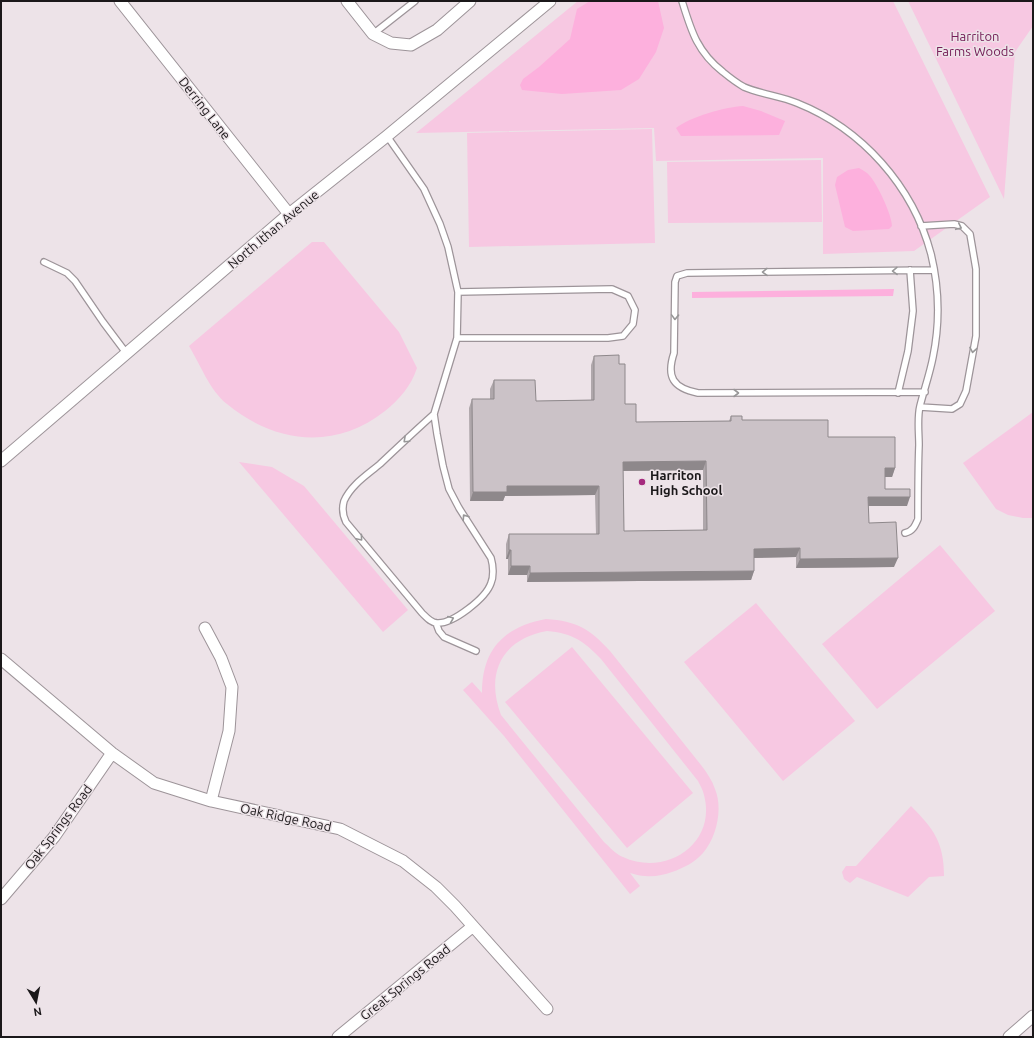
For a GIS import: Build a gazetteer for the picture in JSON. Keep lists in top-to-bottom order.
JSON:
{
  "streets": {
    "street": [
      "Derring Lane",
      "North Ithan Avenue",
      "Oak Ridge Road",
      "Oak Springs Road",
      "Great Springs Road"
    ]
  },
  "crossings": [
    ["Derring Lane", "North Ithan Avenue"],
    ["Oak Ridge Road", "Oak Springs Road"],
    ["Oak Ridge Road", "Great Springs Road"]
  ],
  "parks": ["Harriton Farms Woods"],
  "places": ["Harriton High School"],
  "north": "bottom"
}
